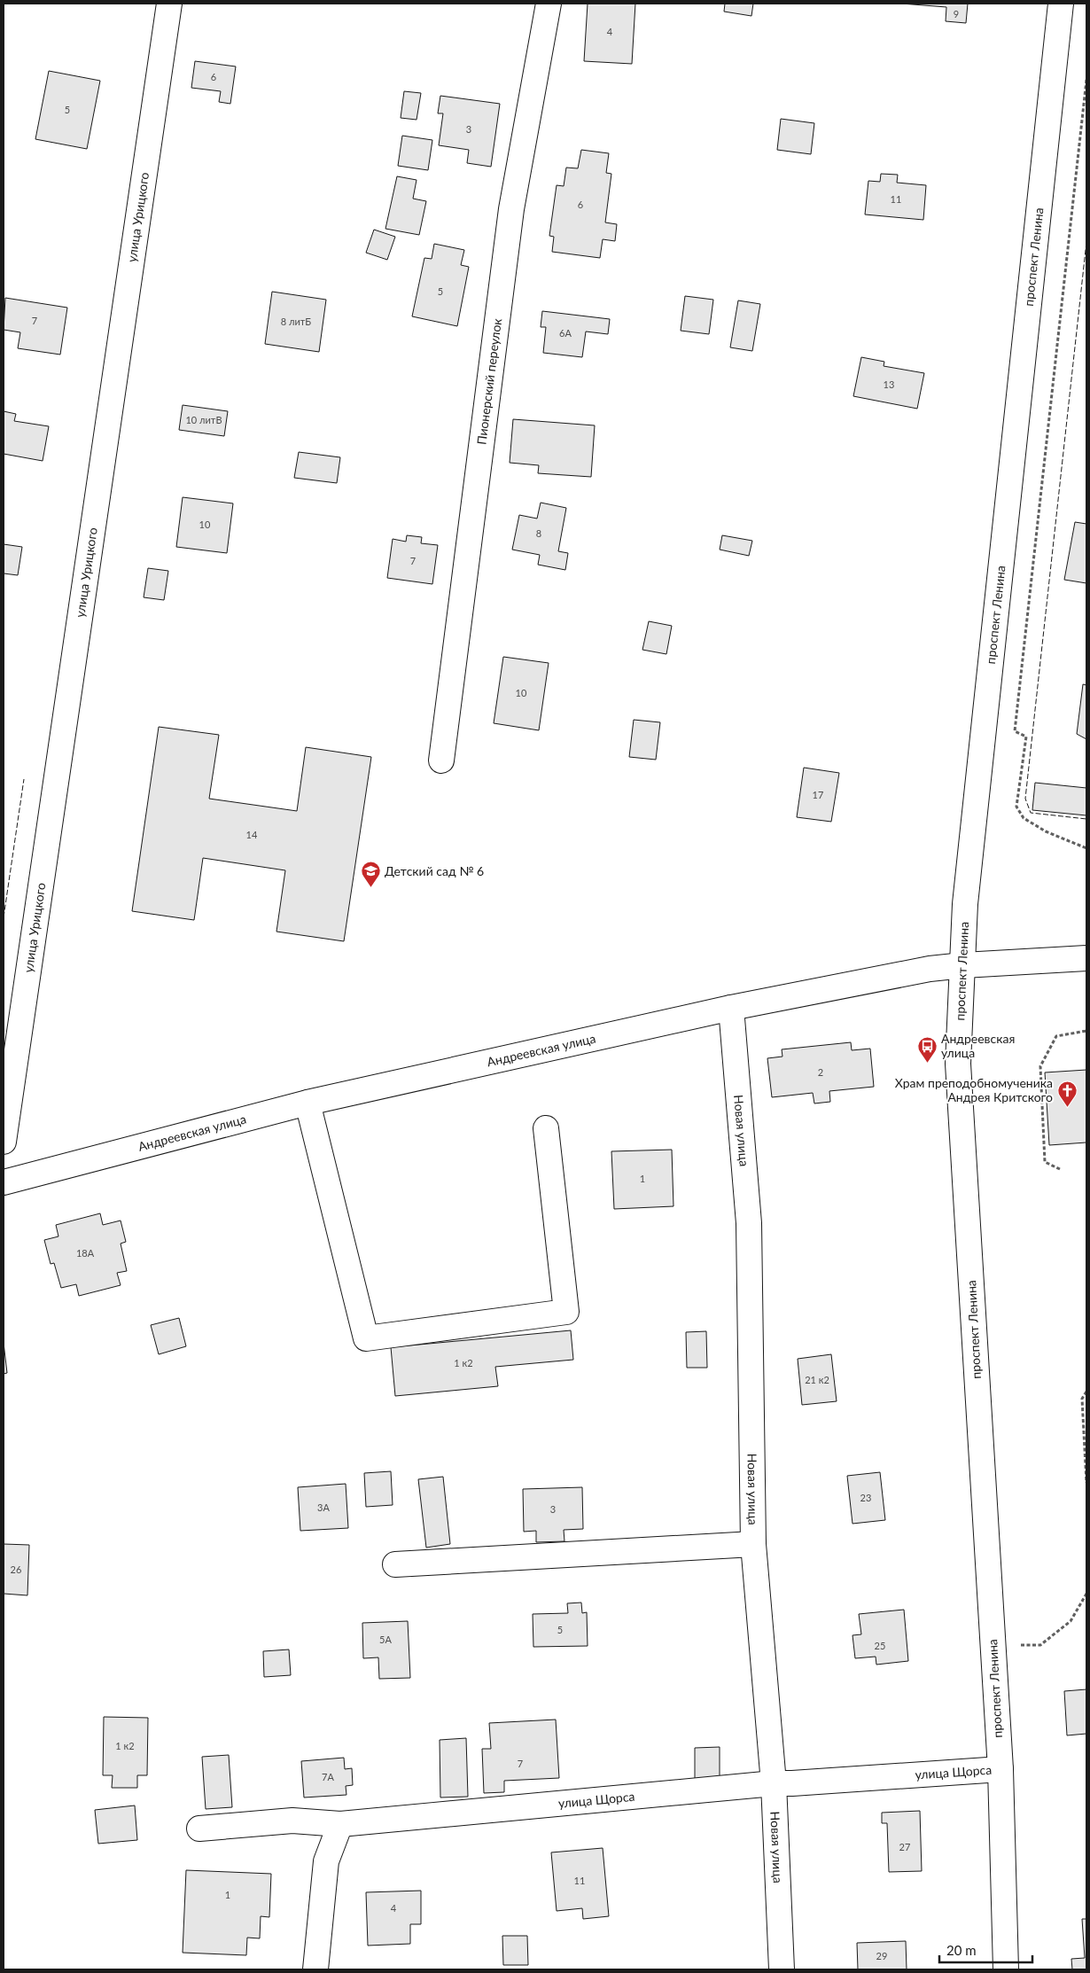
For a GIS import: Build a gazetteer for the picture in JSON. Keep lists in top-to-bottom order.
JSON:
{
  "streets": {
    "street": [
      "улица Урицкого",
      "проспект Ленина",
      "Пионерский переулок",
      "Андреевская улица",
      "Новая улица",
      "улица Щорса"
    ]
  },
  "crossings": [
    ["проспект Ленина", "Андреевская улица"],
    ["проспект Ленина", "улица Щорса"],
    ["Андреевская улица", "Новая улица"],
    ["Новая улица", "улица Щорса"]
  ],
  "places": {
    "school or university": ["Детский сад № 6"],
    "bus stop": ["Андреевская улица"],
    "church": ["Храм преподобномученика Андрея Критского"]
  },
  "house_numbers": [
    "9",
    "4",
    "6",
    "5",
    "3",
    "11",
    "6",
    "5",
    "7",
    "8 литБ",
    "6А",
    "13",
    "10 литВ",
    "10",
    "8",
    "7",
    "10",
    "17",
    "14",
    "2",
    "1",
    "18А",
    "1 к2",
    "21 к2",
    "23",
    "3А",
    "3",
    "26",
    "5",
    "5А",
    "25",
    "1 к2",
    "7",
    "7А",
    "27",
    "11",
    "1",
    "4",
    "29"
  ],
  "scale_bar": "20 m"
}
